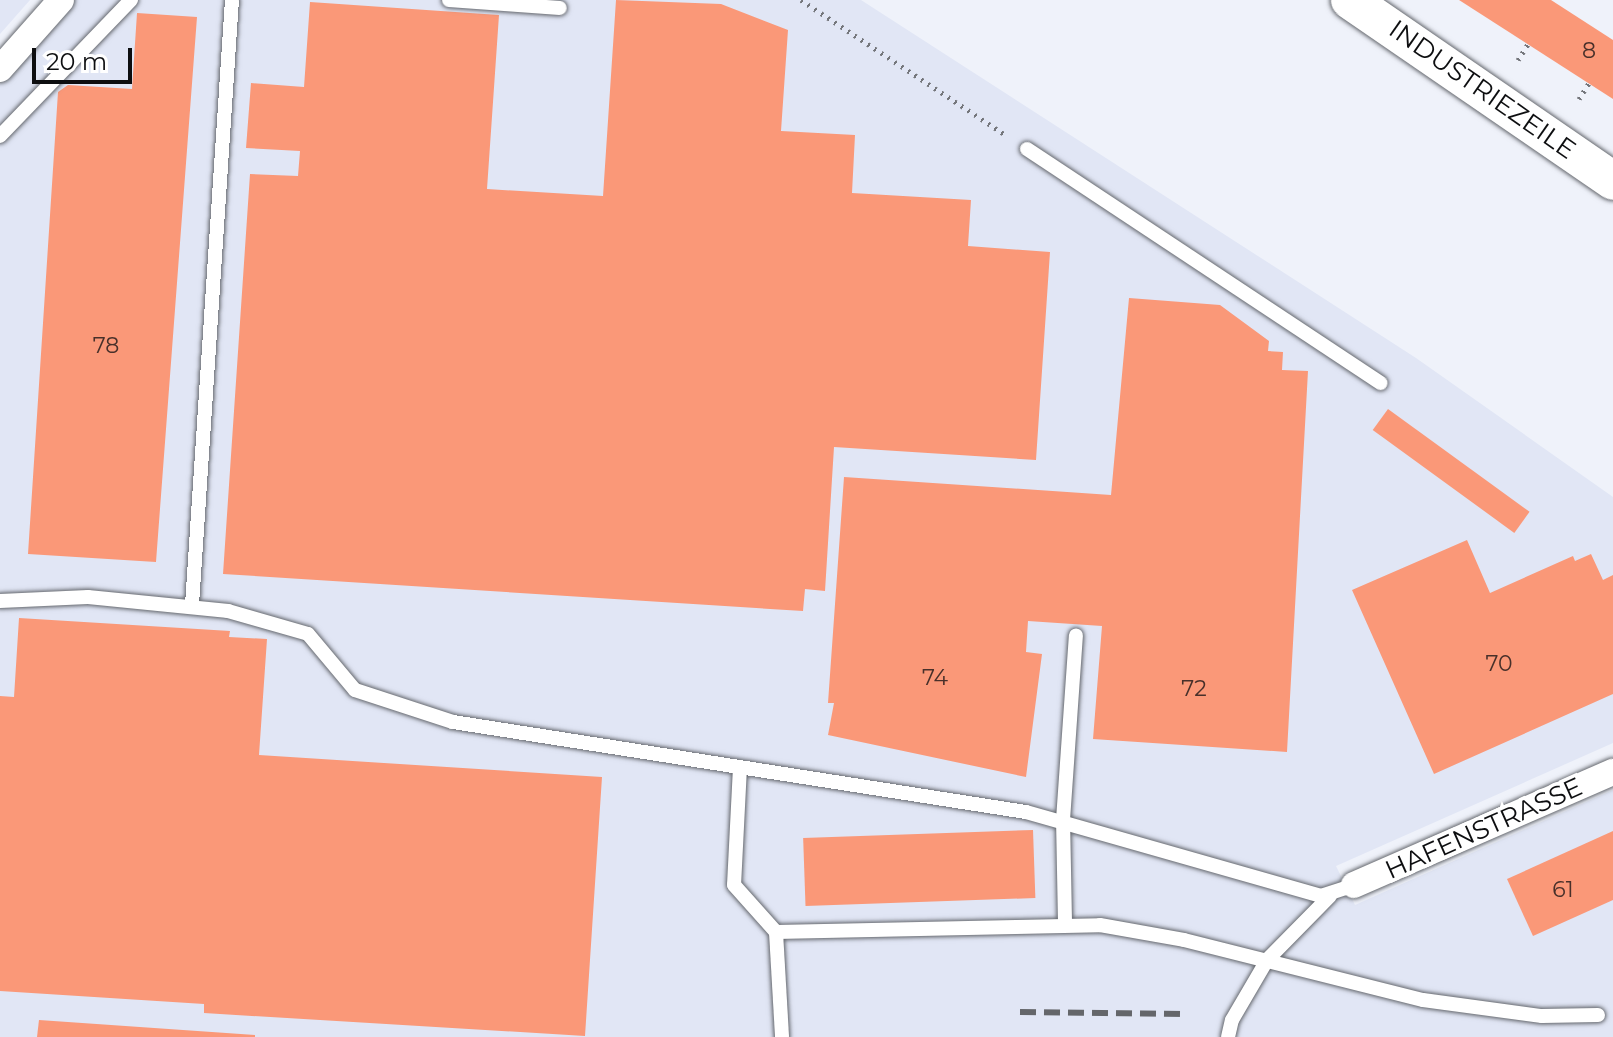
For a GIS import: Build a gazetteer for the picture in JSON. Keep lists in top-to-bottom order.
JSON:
{
  "streets": {
    "main road": ["INDUSTRIEZEILE"],
    "street": ["HAFENSTRASSE"]
  },
  "house_numbers": [
    "8",
    "78",
    "70",
    "74",
    "72",
    "61"
  ],
  "scale_bar": "20 m"
}
